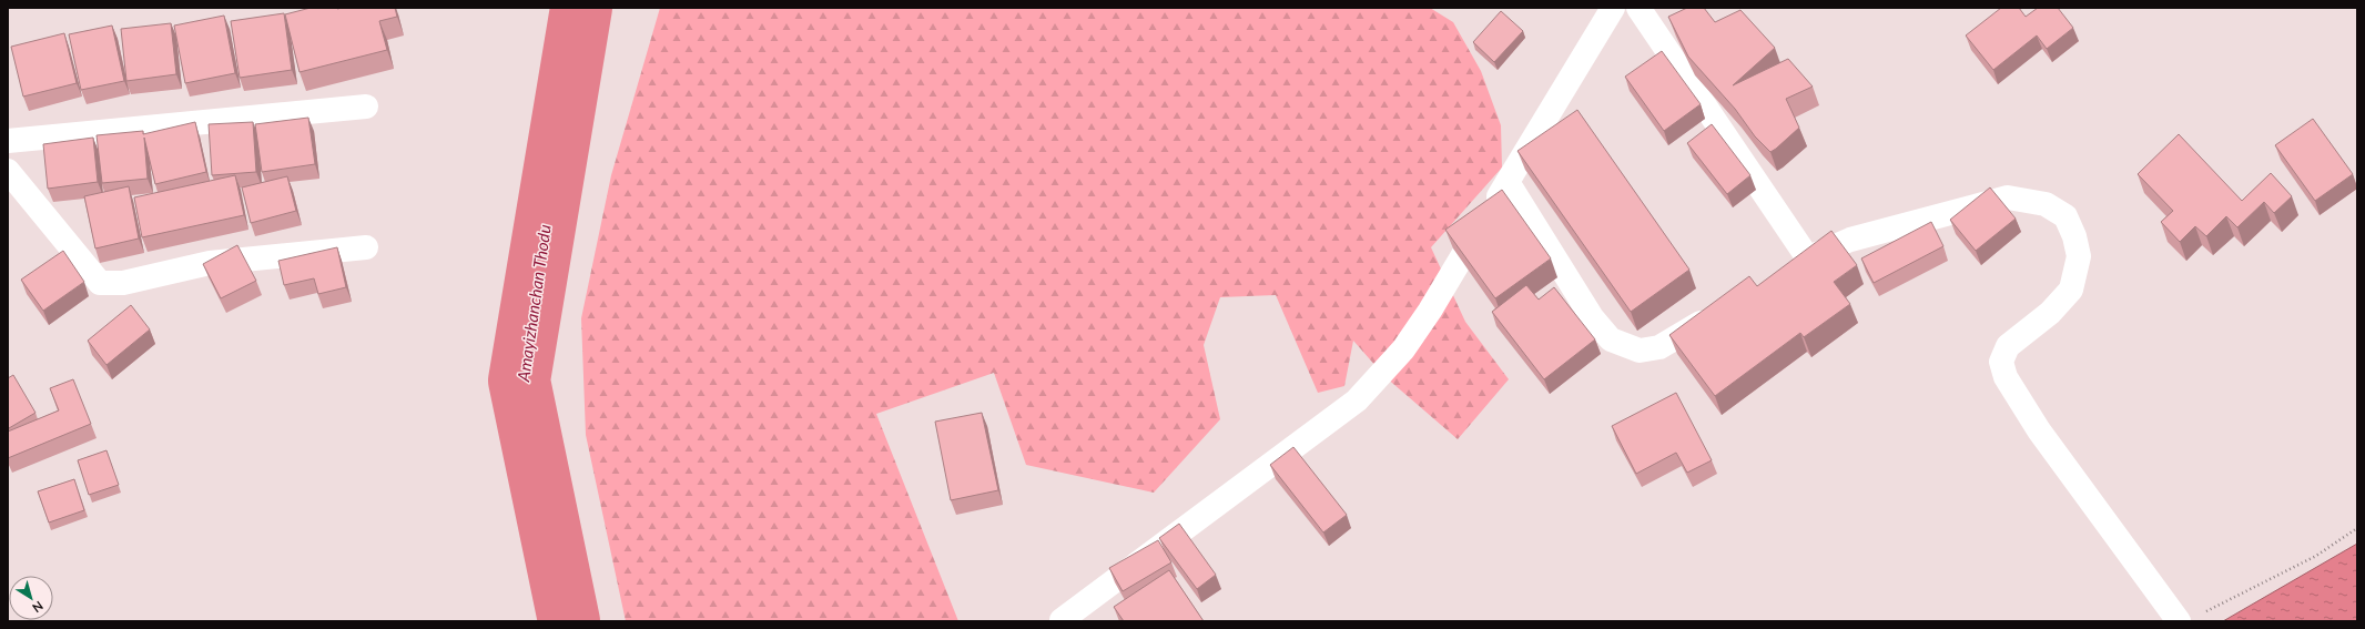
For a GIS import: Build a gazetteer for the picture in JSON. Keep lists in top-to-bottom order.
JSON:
{
  "water": ["Amayizhanchan Thodu"],
  "north": "bottom right"
}
